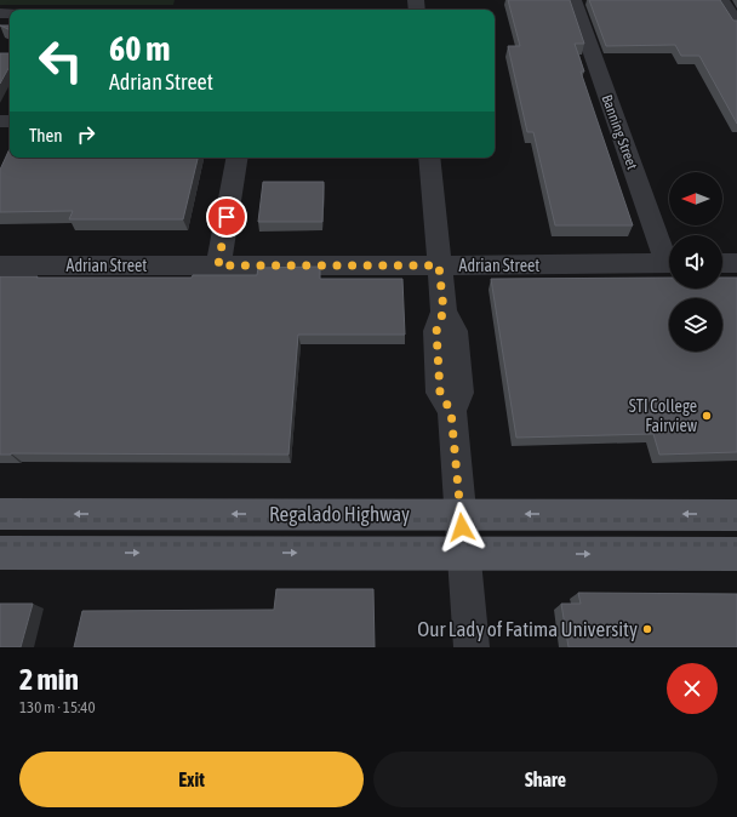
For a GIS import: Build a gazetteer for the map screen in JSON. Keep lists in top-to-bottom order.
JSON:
{
  "streets": {
    "main road": ["Regalado Highway"],
    "street": ["Banning Street", "Adrian Street"]
  },
  "places": ["STI College Fairview", "Our Lady of Fatima University"],
  "north": "left",
  "page": {
    "turn": ["60 m", "Adrian Street"],
    "then": "Then",
    "heading": ["2 min", "130 m · 15:40"],
    "buttons": ["Exit", "Share"]
  }
}
